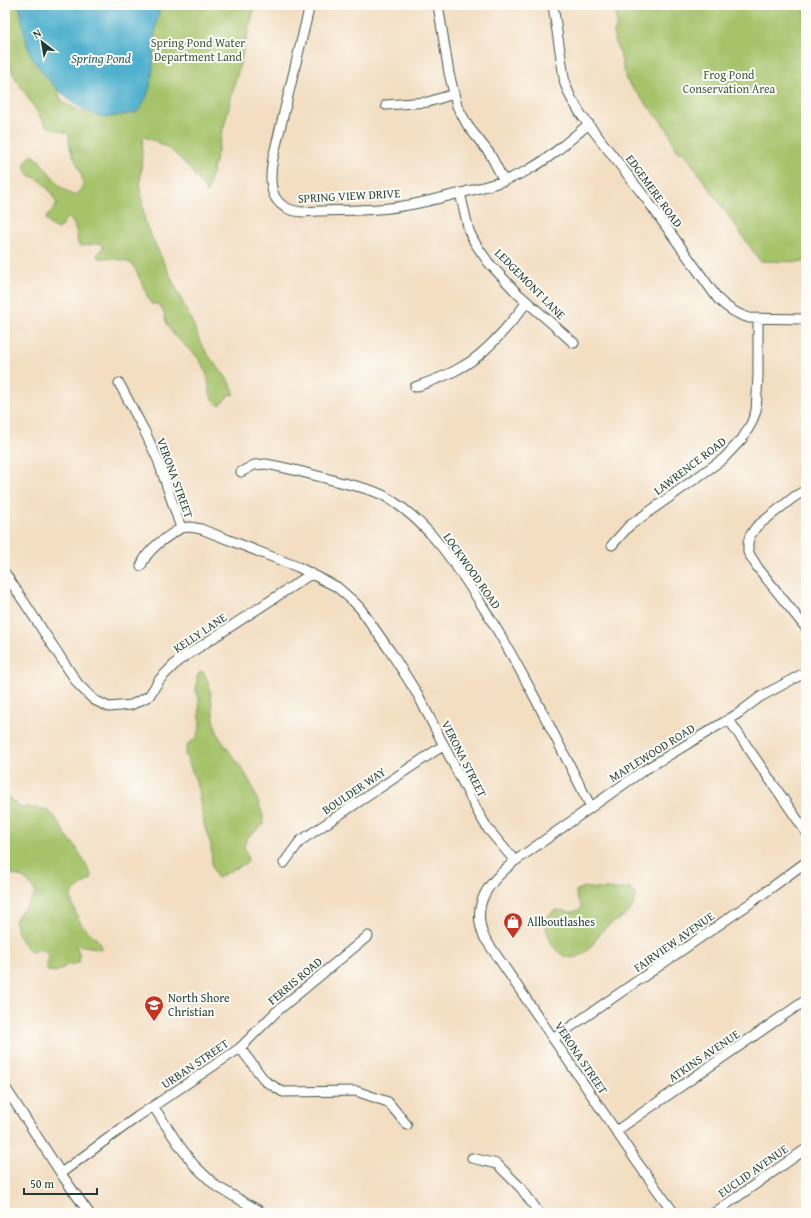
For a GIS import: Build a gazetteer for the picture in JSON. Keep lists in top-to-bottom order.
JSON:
{
  "streets": {
    "street": [
      "EDGEMERE ROAD",
      "SPRING VIEW DRIVE",
      "LEDGEMONT LANE",
      "LAWRENCE ROAD",
      "VERONA STREET",
      "LOCKWOOD ROAD",
      "KELLY LANE",
      "MAPLEWOOD ROAD",
      "BOULDER WAY",
      "FAIRVIEW AVENUE",
      "FERRIS ROAD",
      "ATKINS AVENUE",
      "URBAN STREET",
      "EUCLID AVENUE"
    ]
  },
  "crossings": [
    ["EDGEMERE ROAD", "SPRING VIEW DRIVE"],
    ["EDGEMERE ROAD", "LAWRENCE ROAD"],
    ["SPRING VIEW DRIVE", "LEDGEMONT LANE"],
    ["VERONA STREET", "KELLY LANE"],
    ["VERONA STREET", "MAPLEWOOD ROAD"],
    ["VERONA STREET", "BOULDER WAY"],
    ["VERONA STREET", "FAIRVIEW AVENUE"],
    ["VERONA STREET", "ATKINS AVENUE"],
    ["LOCKWOOD ROAD", "MAPLEWOOD ROAD"],
    ["FERRIS ROAD", "URBAN STREET"]
  ],
  "water": ["Spring Pond"],
  "parks": ["Spring Pond Water Department Land", "Frog Pond Conservation Area"],
  "places": {
    "shop": ["Allboutlashes"],
    "school or university": ["North Shore Christian"]
  },
  "scale_bar": "50 m",
  "north": "top left"
}
